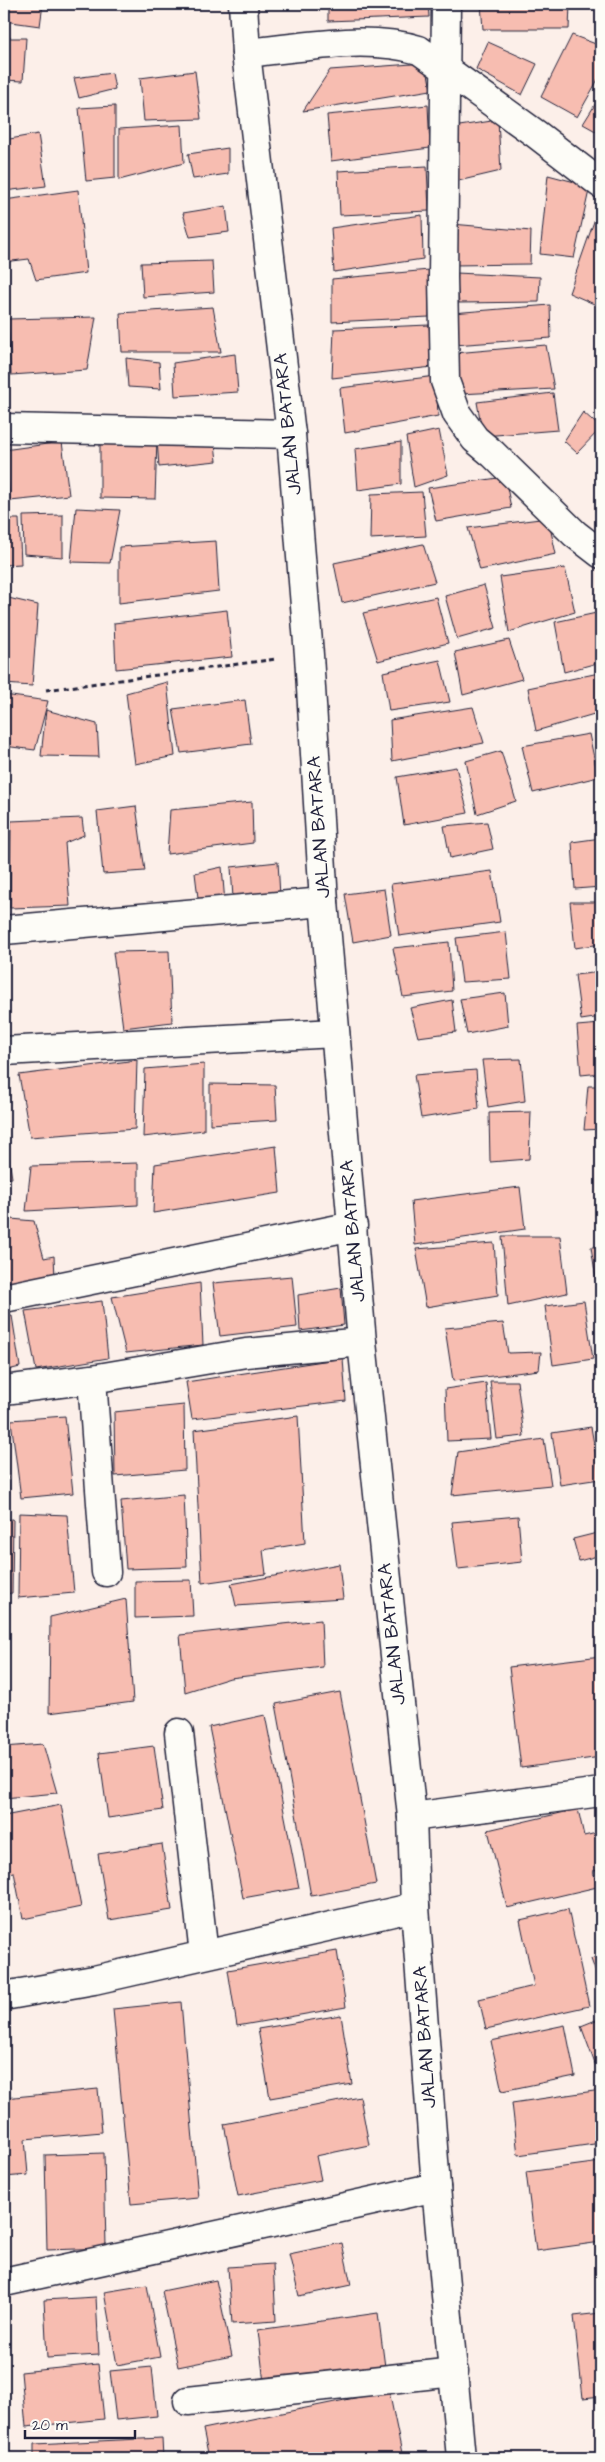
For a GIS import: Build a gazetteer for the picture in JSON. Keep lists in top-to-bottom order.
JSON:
{
  "streets": {
    "street": ["JALAN BATARA"]
  },
  "scale_bar": "20 m"
}
